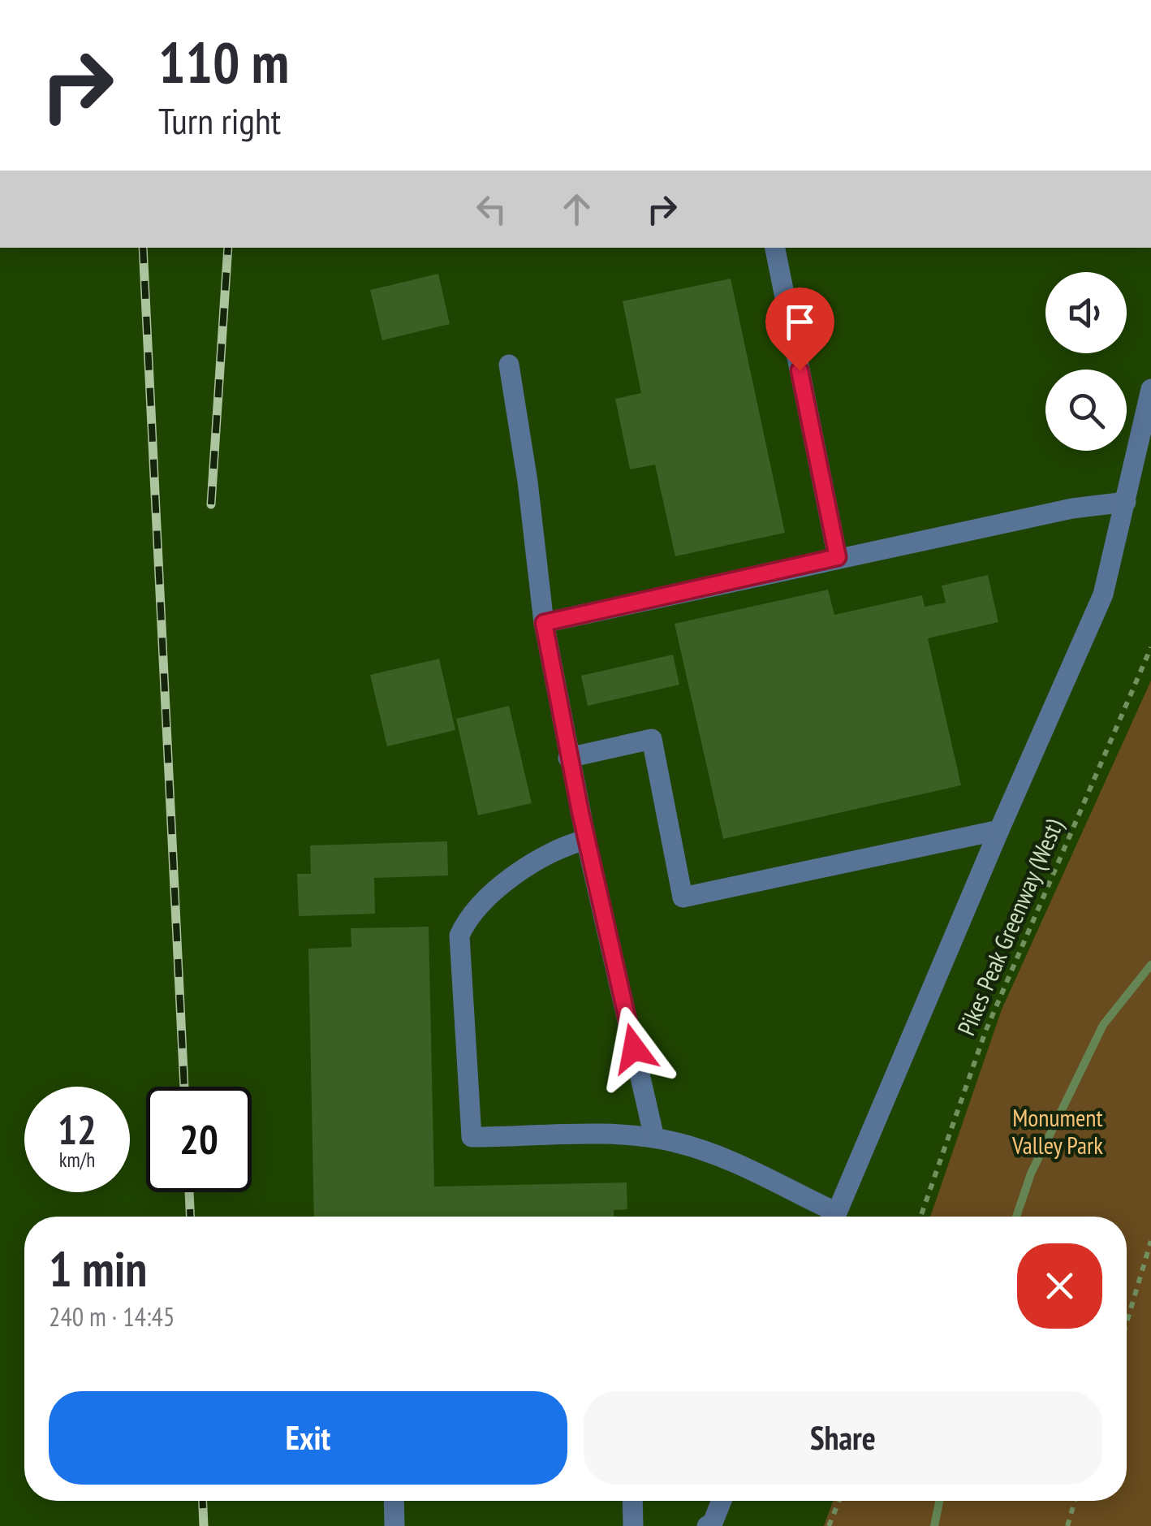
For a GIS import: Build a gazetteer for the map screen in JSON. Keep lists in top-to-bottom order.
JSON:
{
  "streets": {
    "path": ["Pikes Peak Greenway (West)"]
  },
  "parks": ["Monument Valley Park"],
  "page": {
    "turn": ["110 m", "Turn right"],
    "speed": "12 km/h",
    "limit": "20",
    "heading": ["1 min", "240 m · 14:45"],
    "buttons": ["Exit", "Share"]
  }
}
